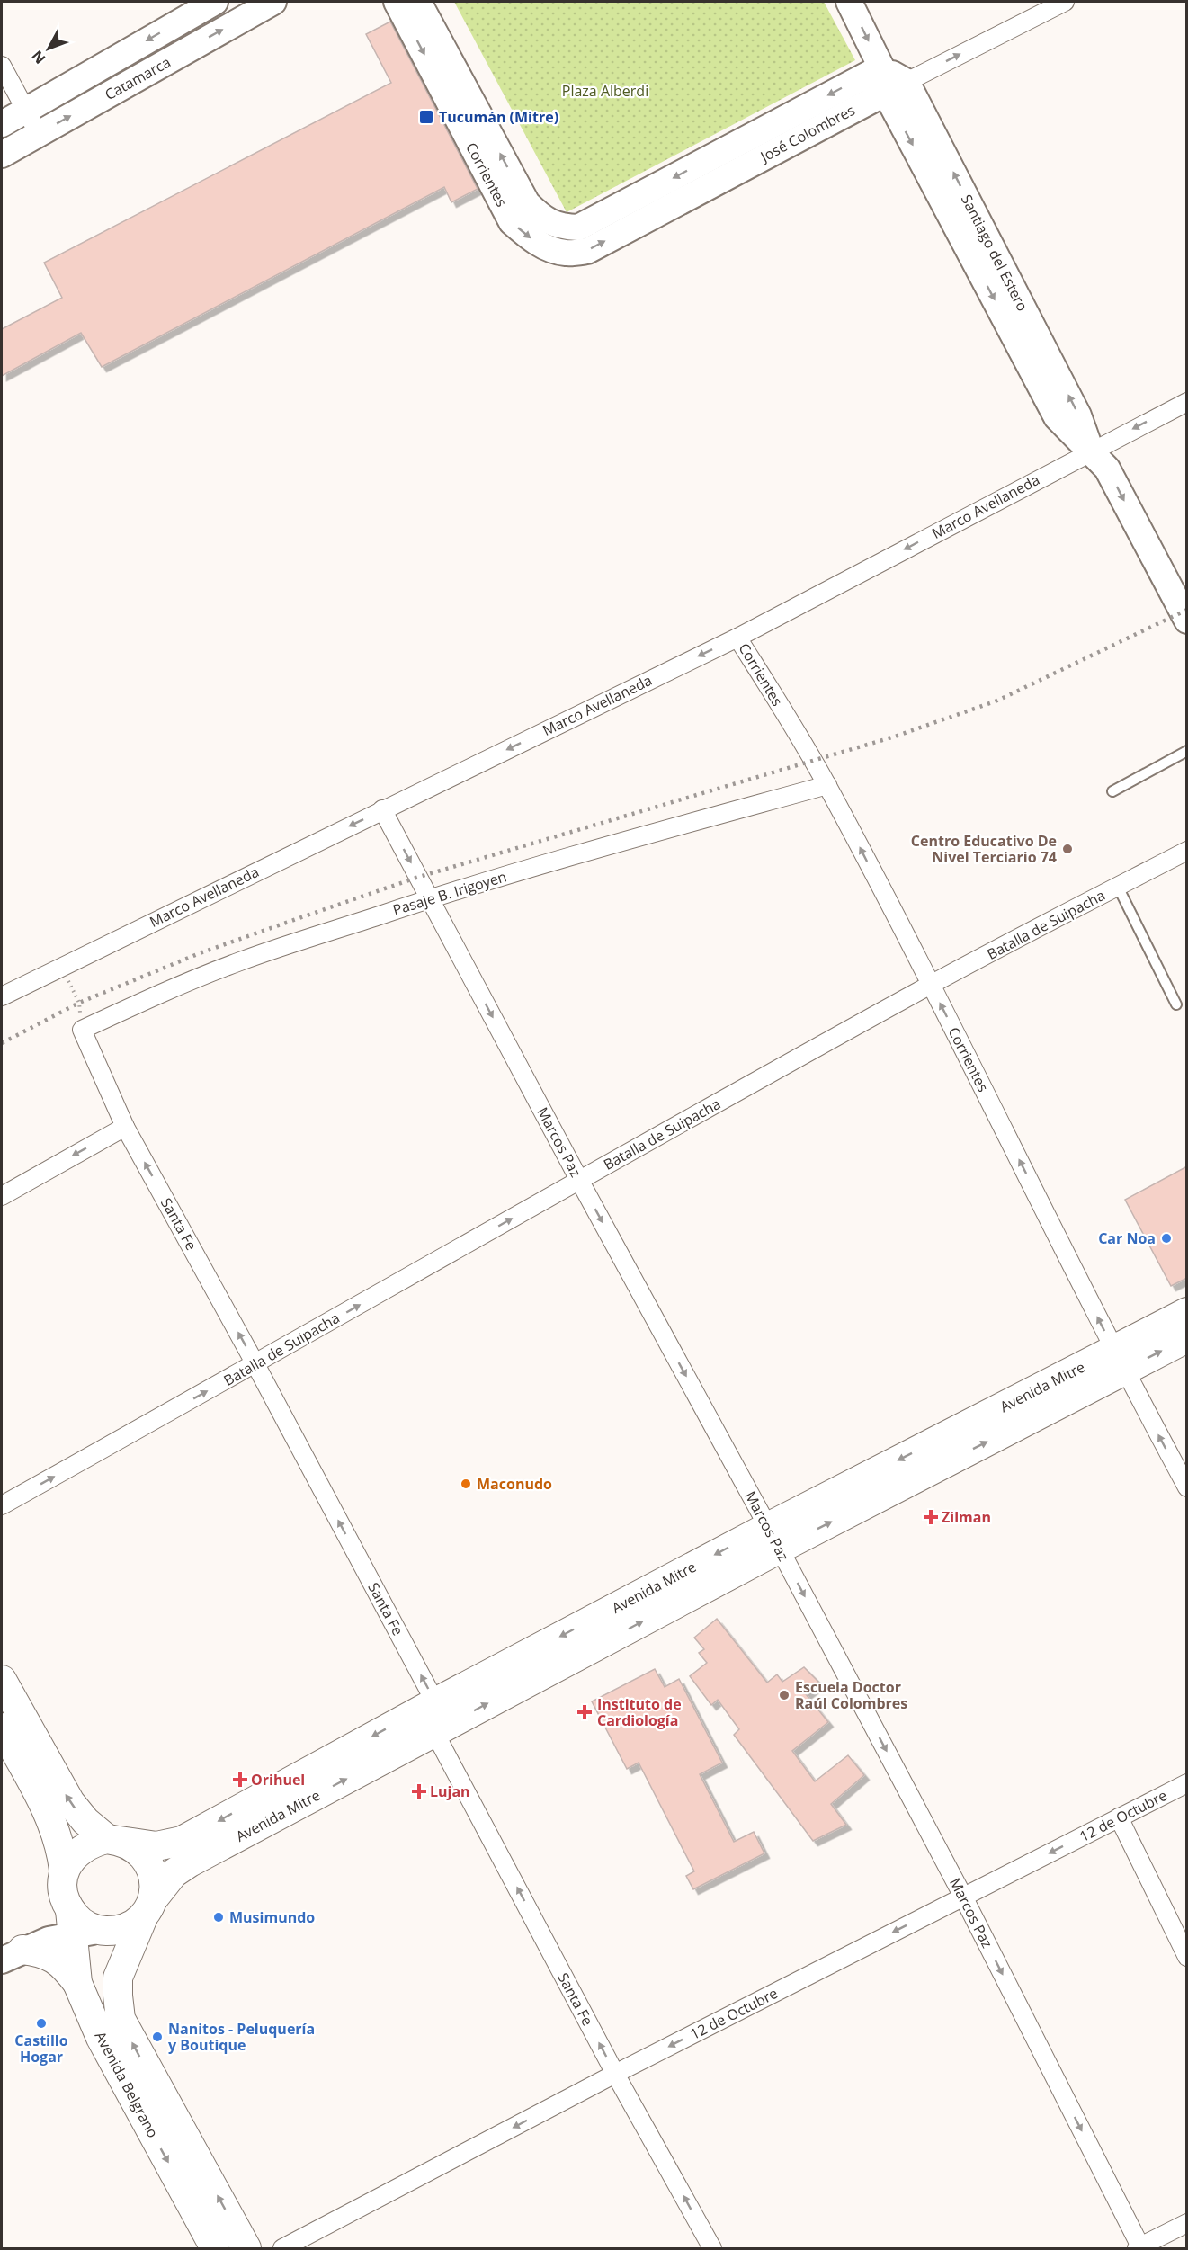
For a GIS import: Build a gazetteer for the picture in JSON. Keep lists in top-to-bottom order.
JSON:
{
  "streets": {
    "main road": [
      "Catamarca",
      "José Colombres",
      "Corrientes",
      "Santiago del Estero",
      "Avenida Mitre",
      "Avenida Belgrano"
    ],
    "street": [
      "Marco Avellaneda",
      "Pasaje B. Irigoyen",
      "Batalla de Suipacha",
      "Marcos Paz",
      "Santa Fe",
      "12 de Octubre"
    ]
  },
  "crossings": [
    ["José Colombres", "Corrientes"],
    ["José Colombres", "Santiago del Estero"],
    ["Corrientes", "Marco Avellaneda"],
    ["Corrientes", "Pasaje B. Irigoyen"],
    ["Corrientes", "Batalla de Suipacha"],
    ["Corrientes", "Avenida Mitre"],
    ["Santiago del Estero", "Marco Avellaneda"],
    ["Marco Avellaneda", "Marcos Paz"],
    ["Pasaje B. Irigoyen", "Marcos Paz"],
    ["Pasaje B. Irigoyen", "Santa Fe"],
    ["Batalla de Suipacha", "Marcos Paz"],
    ["Batalla de Suipacha", "Santa Fe"],
    ["Marcos Paz", "Avenida Mitre"],
    ["Marcos Paz", "12 de Octubre"],
    ["Santa Fe", "Avenida Mitre"],
    ["Santa Fe", "12 de Octubre"],
    ["Avenida Mitre", "Avenida Belgrano"]
  ],
  "one_way": [
    "Santiago del Estero",
    "Marco Avellaneda",
    "Batalla de Suipacha",
    "Marcos Paz",
    "Santa Fe",
    "12 de Octubre"
  ],
  "parks": ["Plaza Alberdi"],
  "places": {
    "transit": ["Tucumán (Mitre)"],
    "other": [
      "Centro Educativo De Nivel Terciario 74",
      "Car Noa",
      "Maconudo",
      "Escuela Doctor Raúl Colombres",
      "Musimundo",
      "Castillo Hogar",
      "Nanitos - Peluquería y Boutique"
    ],
    "health": [
      "Zilman",
      "Instituto de Cardiología",
      "Orihuel",
      "Lujan"
    ]
  },
  "north": "bottom left"
}
